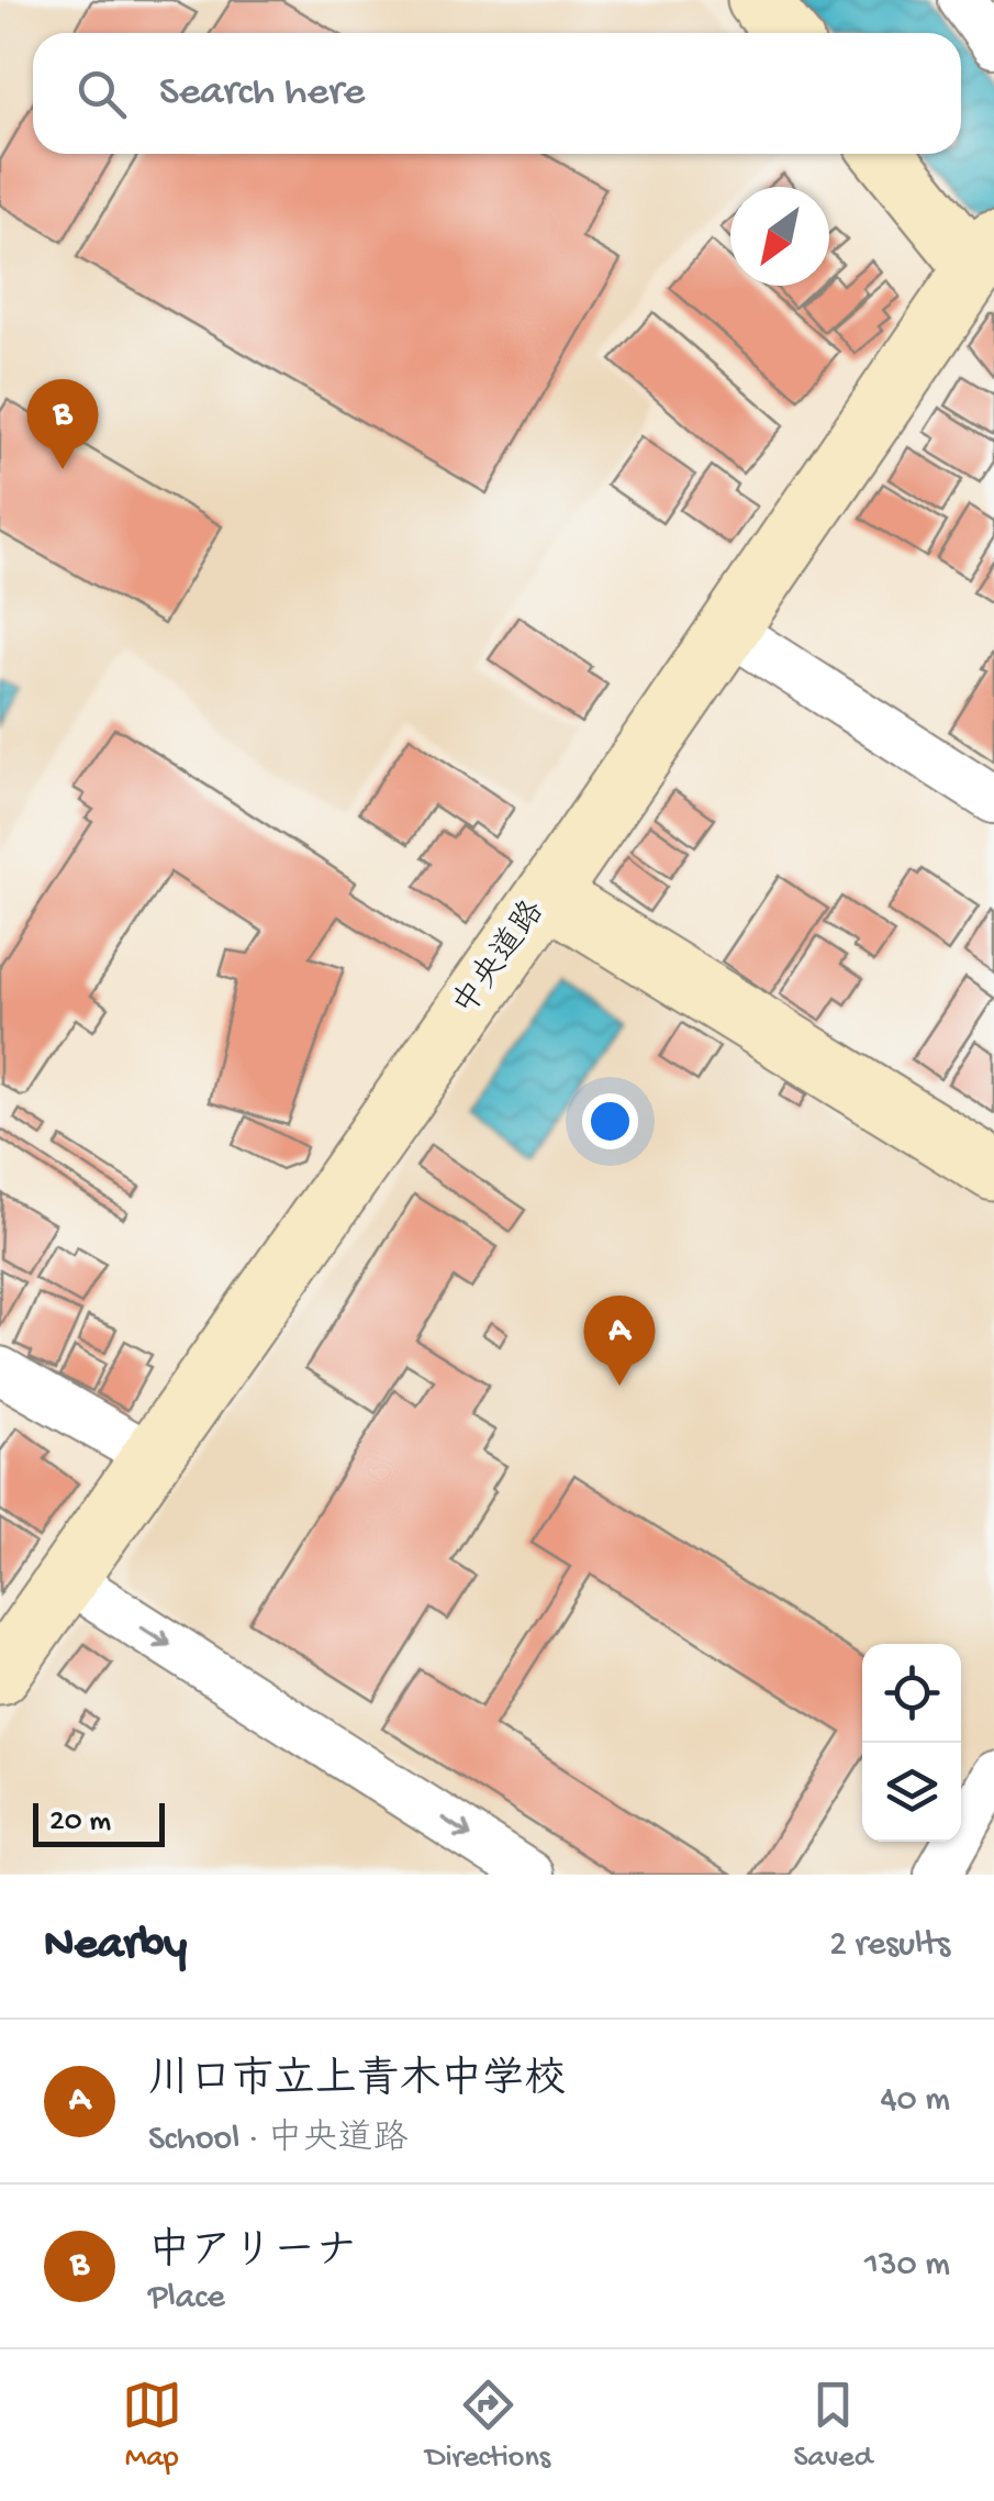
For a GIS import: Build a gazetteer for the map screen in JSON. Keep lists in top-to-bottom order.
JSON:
{
  "streets": {
    "main road": ["中央道路"]
  },
  "scale_bar": "20 m",
  "north": "bottom left",
  "page": {
    "search": "Search here",
    "pins": ["B", "A"],
    "scale": "20 m",
    "heading": ["Nearby", "2 results"],
    "list": [
      {
        "mark": "A",
        "name": "川口市立上青木中学校",
        "note": "School · 中央道路",
        "value": "40 m"
      },
      {
        "mark": "B",
        "name": "中アリーナ",
        "note": "Place",
        "value": "130 m"
      }
    ],
    "nav": ["Map", "Directions", "Saved"]
  }
}
